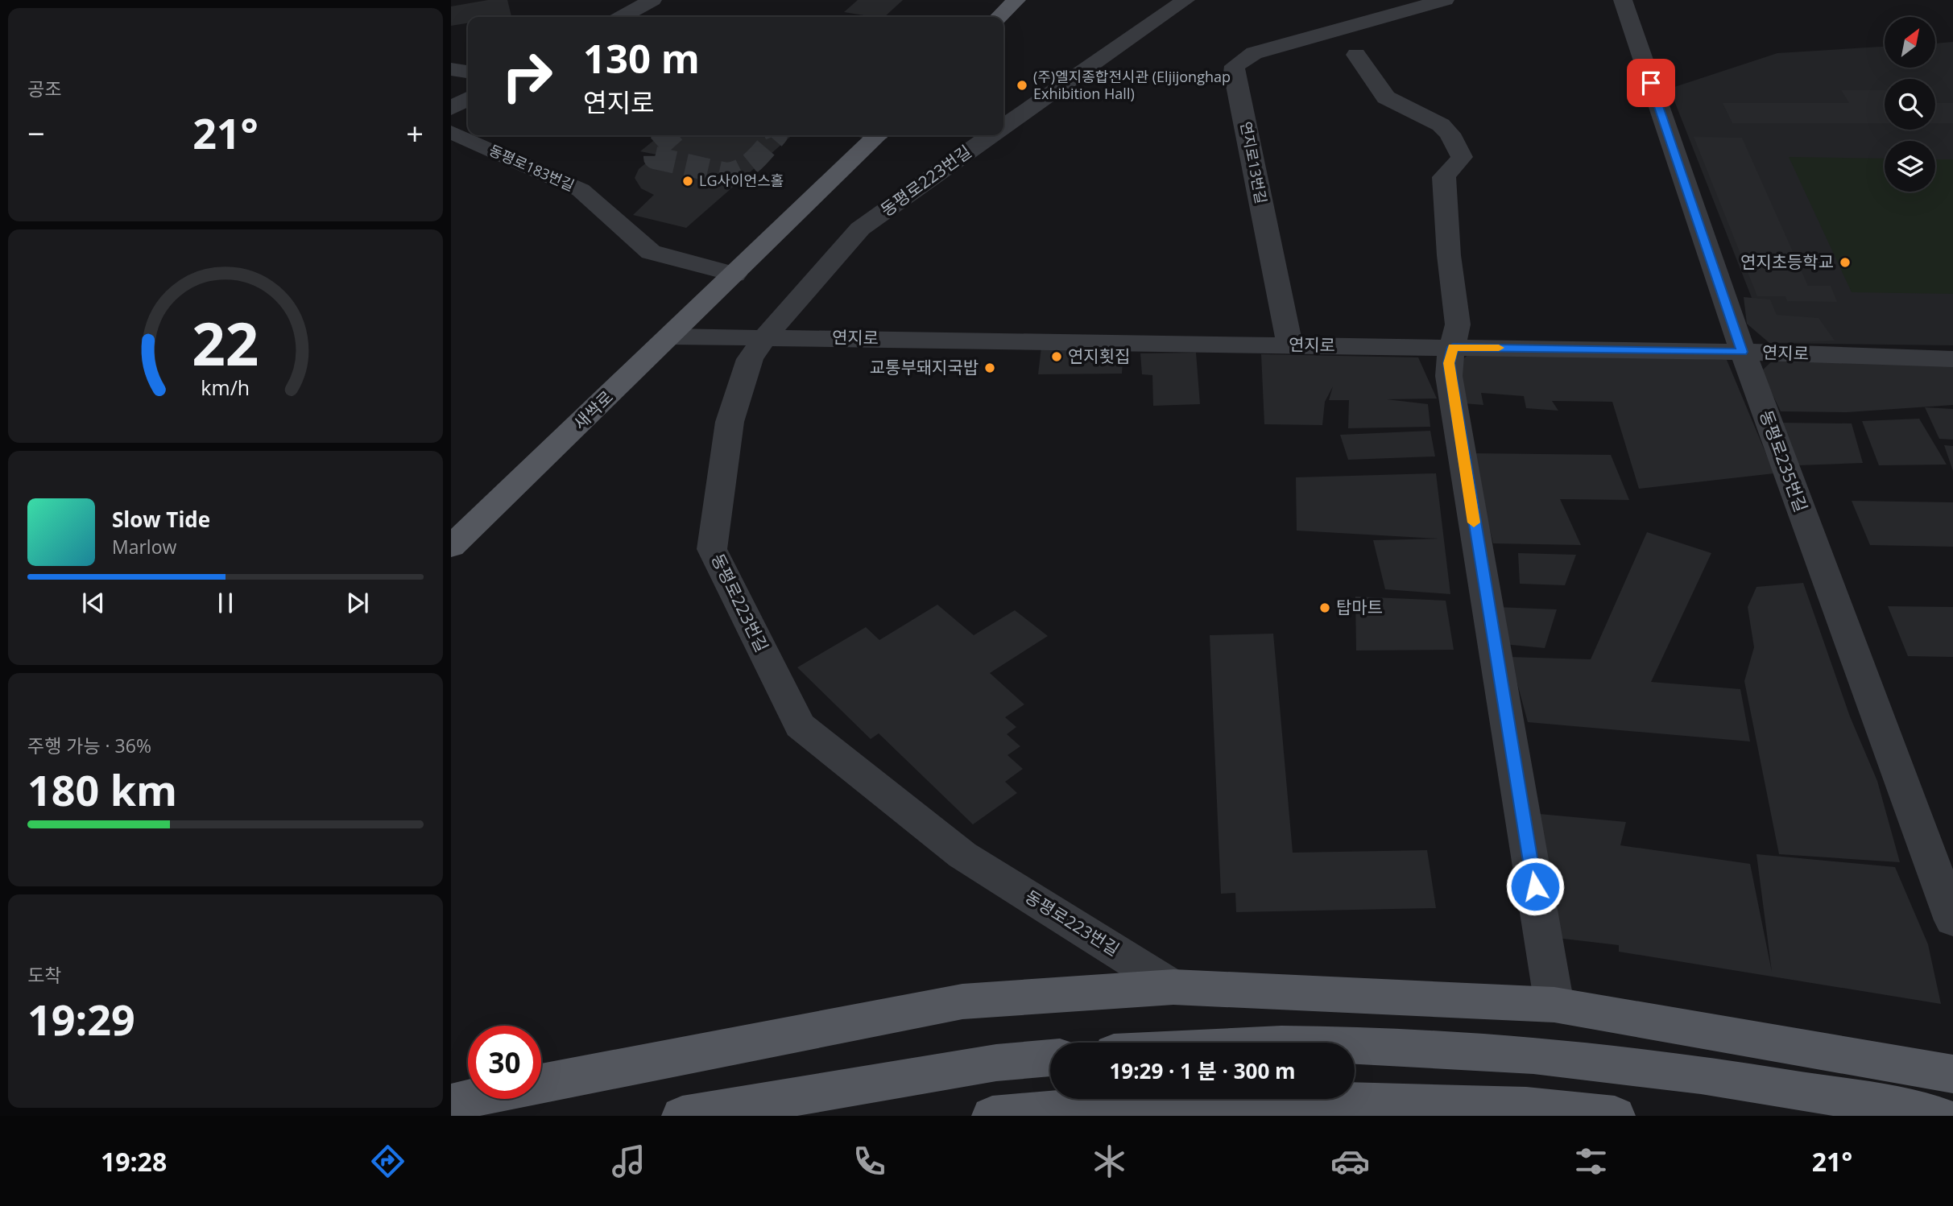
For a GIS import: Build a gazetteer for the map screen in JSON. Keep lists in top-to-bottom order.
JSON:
{
  "streets": {
    "main road": ["새싹로"],
    "street": [
      "연지로13번길",
      "동평로183번길",
      "동평로223번길",
      "연지로",
      "동평로235번길"
    ]
  },
  "crossings": [
    ["연지로13번길", "연지로"],
    ["동평로183번길", "새싹로"],
    ["동평로223번길", "연지로"],
    ["연지로", "새싹로"],
    ["연지로", "동평로235번길"]
  ],
  "places": [
    "(주)엘지종합전시관 (Eljijonghap Exhibition Hall)",
    "LG사이언스홀",
    "연지초등학교",
    "연지횟집",
    "교통부돼지국밥",
    "탑마트"
  ],
  "north": "top right",
  "page": {
    "tile": [
      "공조",
      ["주행 가능 · 36%", "180 km"],
      ["도착", "19:29"]
    ],
    "turn": ["130 m", "연지로"],
    "heat": ["−", "21°", "+"],
    "song": ["Slow Tide", "Marlow"],
    "limit": "30",
    "trip": "19:29 · 1 분 · 300 m",
    "tabs": ["19:28", "21°"],
    "gauge": ["22", "km/h"]
  }
}
